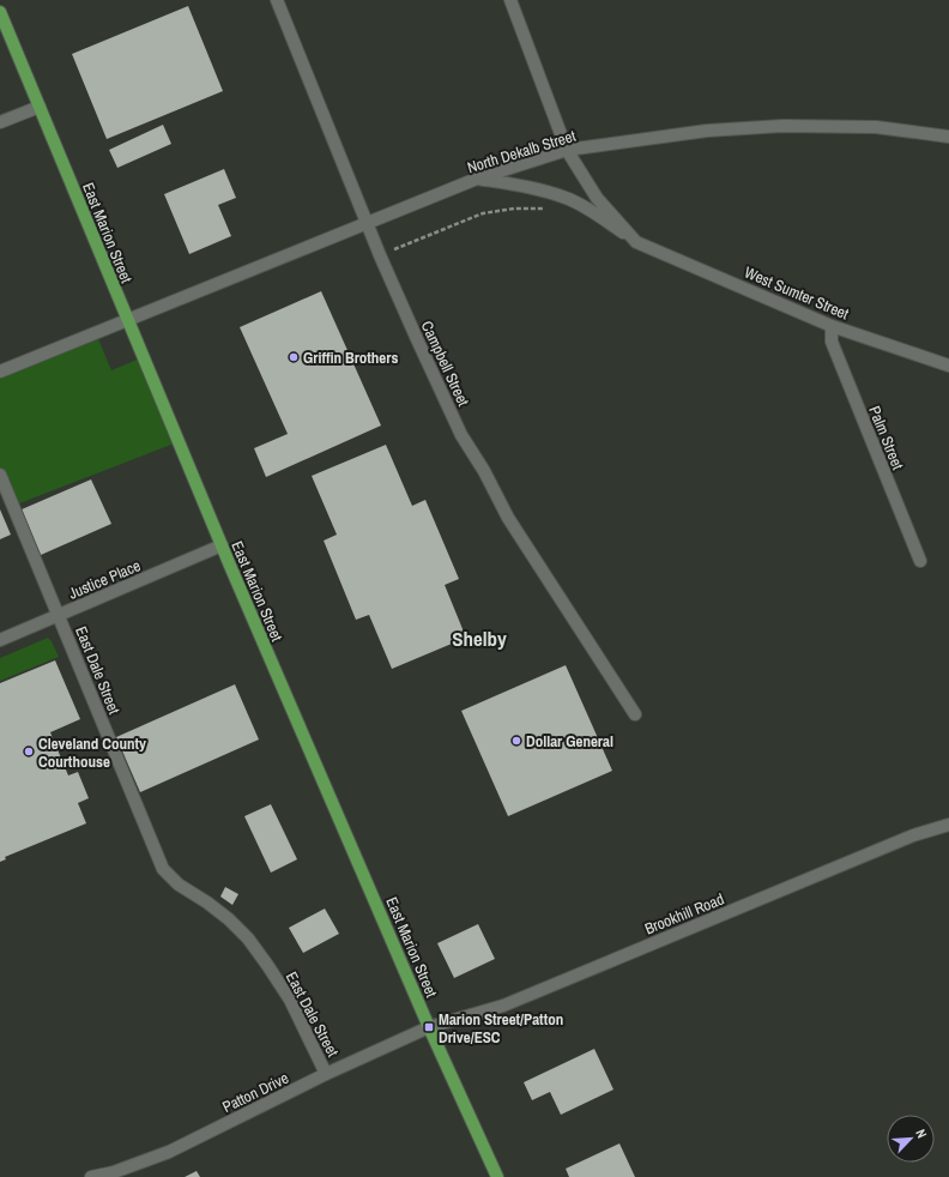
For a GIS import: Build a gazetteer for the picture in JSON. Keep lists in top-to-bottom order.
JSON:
{
  "streets": {
    "main road": ["East Marion Street"],
    "street": [
      "North Dekalb Street",
      "West Sumter Street",
      "Campbell Street",
      "Palm Street",
      "Justice Place",
      "East Dale Street",
      "Brookhill Road",
      "Patton Drive"
    ]
  },
  "crossings": [
    ["North Dekalb Street", "East Marion Street"],
    ["North Dekalb Street", "West Sumter Street"],
    ["North Dekalb Street", "Campbell Street"],
    ["East Marion Street", "Justice Place"],
    ["East Marion Street", "Brookhill Road"],
    ["East Marion Street", "Patton Drive"],
    ["West Sumter Street", "Palm Street"],
    ["Justice Place", "East Dale Street"],
    ["East Dale Street", "Patton Drive"],
    ["Brookhill Road", "Patton Drive"]
  ],
  "districts": ["Shelby"],
  "places": {
    "other": ["Griffin Brothers", "Dollar General", "Cleveland County Courthouse"],
    "transit": ["Marion Street/Patton Drive/ESC"]
  },
  "north": "top right"
}
